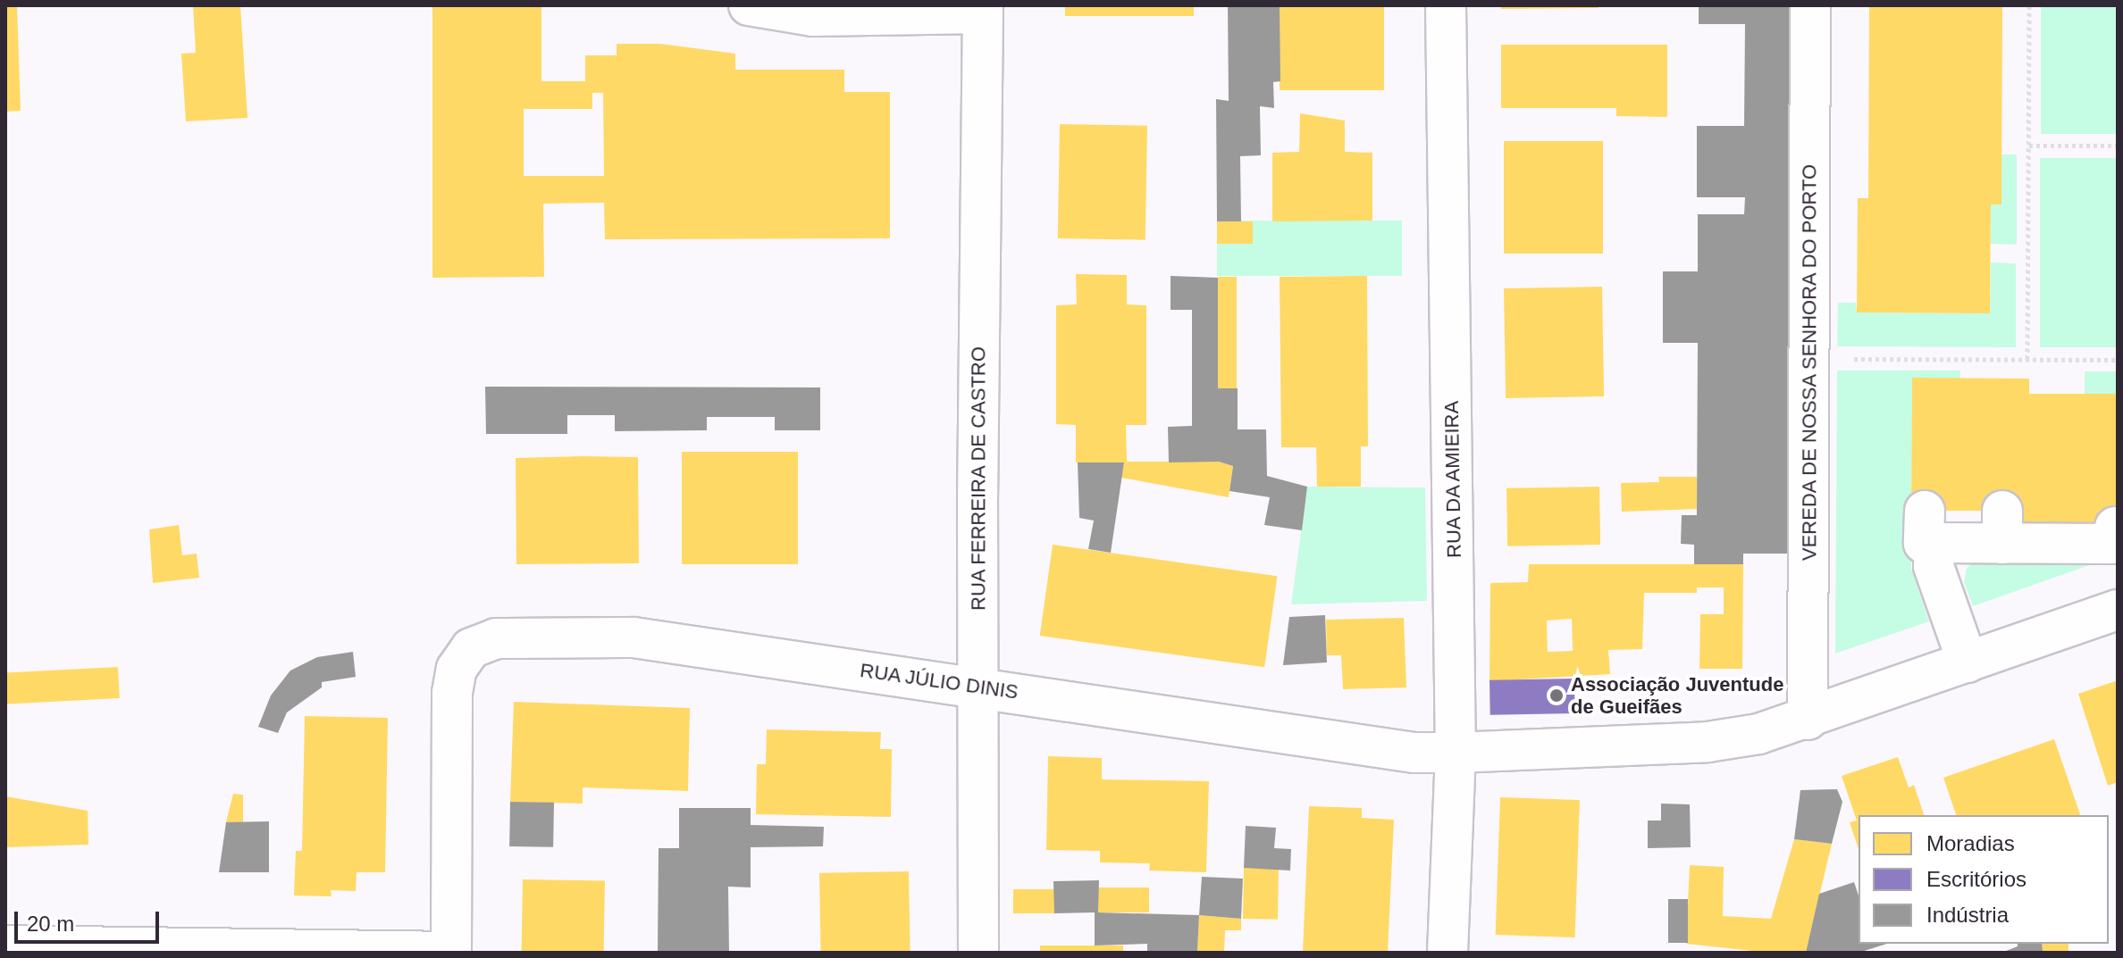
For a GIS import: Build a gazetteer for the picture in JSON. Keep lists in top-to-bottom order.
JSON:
{
  "streets": {
    "street": [
      "VEREDA DE NOSSA SENHORA DO PORTO",
      "RUA FERREIRA DE CASTRO",
      "RUA DA AMIEIRA",
      "RUA JÚLIO DINIS"
    ]
  },
  "crossings": [
    ["VEREDA DE NOSSA SENHORA DO PORTO", "RUA JÚLIO DINIS"],
    ["RUA FERREIRA DE CASTRO", "RUA JÚLIO DINIS"],
    ["RUA DA AMIEIRA", "RUA JÚLIO DINIS"]
  ],
  "places": ["Associação Juventude de Gueifães"],
  "legend": ["Moradias", "Escritórios", "Indústria"],
  "scale_bar": "20 m"
}
